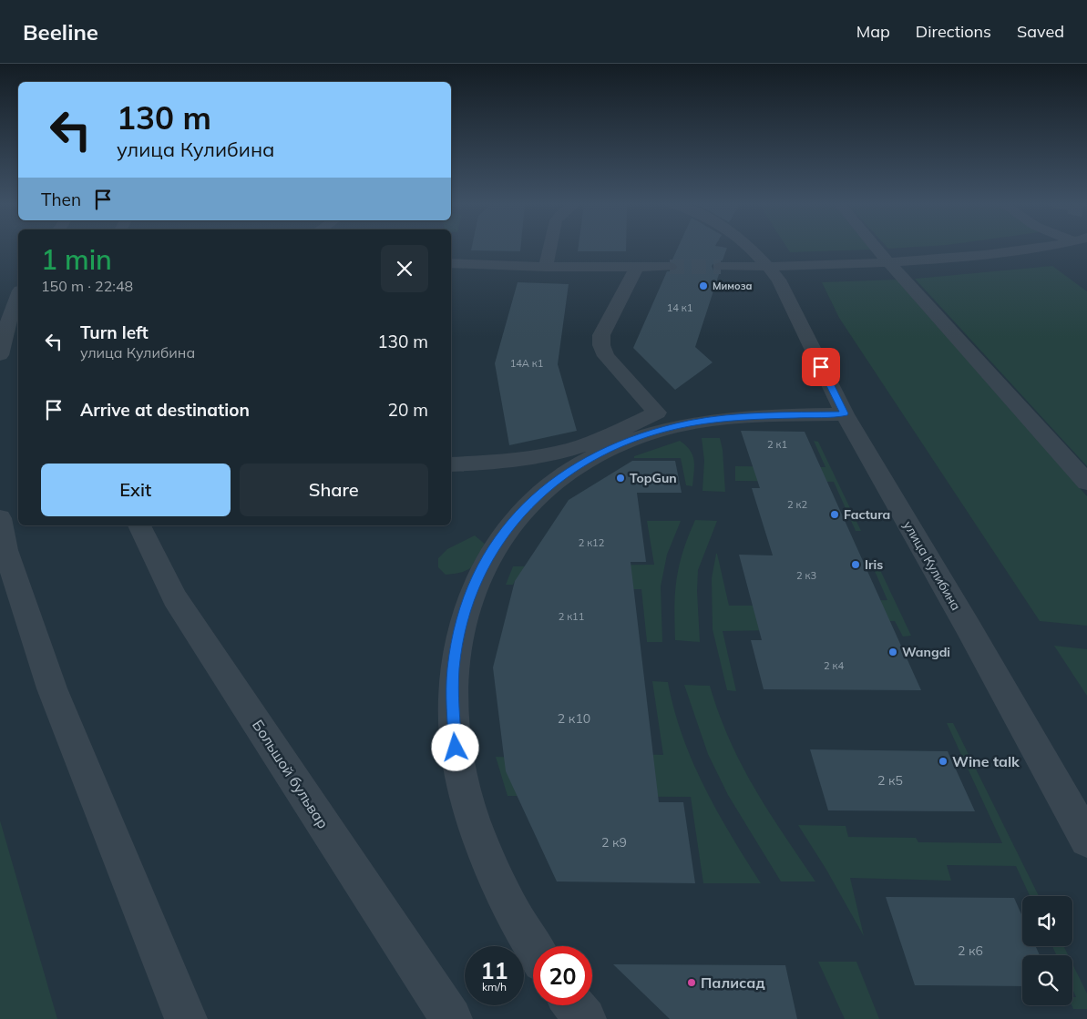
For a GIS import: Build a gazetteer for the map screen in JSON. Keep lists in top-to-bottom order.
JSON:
{
  "streets": {
    "street": ["улица Кулибина", "Большой бульвар"]
  },
  "places": [
    "Мимоза",
    "TopGun",
    "Factura",
    "Iris",
    "Wangdi",
    "Wine talk",
    "Палисад"
  ],
  "house_numbers": [
    "14 к1",
    "14А к1",
    "2 к1",
    "2 к2",
    "2 к12",
    "2 к3",
    "2 к11",
    "2 к4",
    "2 к10",
    "2 к5",
    "2 к9",
    "2 к6"
  ],
  "page": {
    "header": "Beeline",
    "nav": ["Map", "Directions", "Saved"],
    "turn": ["130 m", "улица Кулибина"],
    "then": "Then",
    "heading": ["1 min", "150 m · 22:48"],
    "list": [
      {
        "name": "Turn left",
        "note": "улица Кулибина",
        "value": "130 m"
      },
      {
        "name": "Arrive at destination",
        "value": "20 m"
      }
    ],
    "buttons": ["Exit", "Share"],
    "speed": "11 km/h",
    "limit": "20"
  }
}
